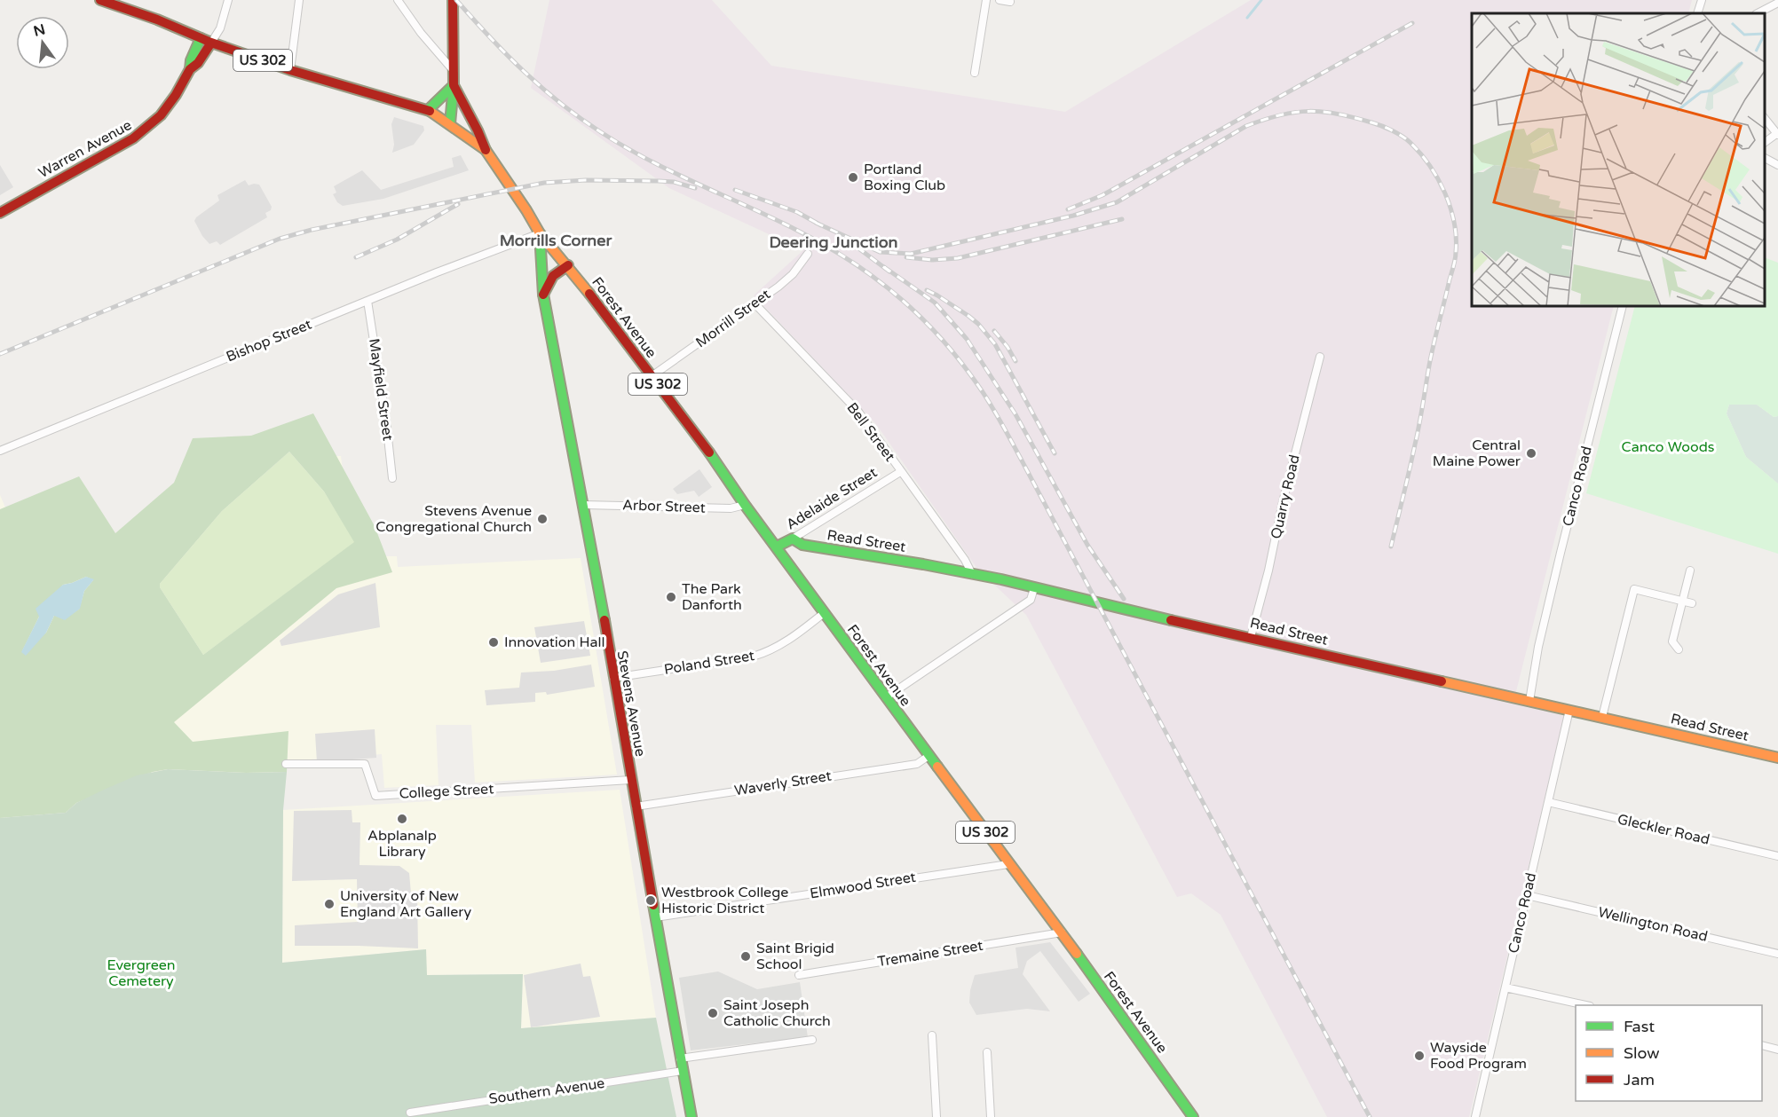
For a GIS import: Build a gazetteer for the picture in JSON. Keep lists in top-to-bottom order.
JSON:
{
  "streets": {
    "main road": [
      "US 302",
      "Warren Avenue",
      "Forest Avenue",
      "Adelaide Street",
      "Read Street",
      "Stevens Avenue"
    ],
    "street": [
      "Morrill Street",
      "Bishop Street",
      "Mayfield Street",
      "Bell Street",
      "Canco Road",
      "Quarry Road",
      "Arbor Street",
      "Poland Street",
      "Waverly Street",
      "College Street",
      "Gleckler Road",
      "Elmwood Street",
      "Wellington Road",
      "Tremaine Street",
      "Southern Avenue"
    ]
  },
  "crossings": [
    ["US 302", "Warren Avenue"],
    ["US 302", "Forest Avenue"],
    ["US 302", "Bishop Street"],
    ["US 302", "Stevens Avenue"],
    ["Forest Avenue", "Morrill Street"],
    ["Forest Avenue", "Bishop Street"],
    ["Forest Avenue", "Adelaide Street"],
    ["Forest Avenue", "Arbor Street"],
    ["Forest Avenue", "Poland Street"],
    ["Forest Avenue", "Stevens Avenue"],
    ["Forest Avenue", "Waverly Street"],
    ["Forest Avenue", "Elmwood Street"],
    ["Forest Avenue", "Tremaine Street"],
    ["Morrill Street", "Bell Street"],
    ["Bishop Street", "Mayfield Street"],
    ["Bishop Street", "Stevens Avenue"],
    ["Bell Street", "Adelaide Street"],
    ["Bell Street", "Read Street"],
    ["Canco Road", "Read Street"],
    ["Canco Road", "Gleckler Road"],
    ["Canco Road", "Wellington Road"],
    ["Quarry Road", "Read Street"],
    ["Adelaide Street", "Read Street"],
    ["Arbor Street", "Stevens Avenue"],
    ["Poland Street", "Stevens Avenue"],
    ["Stevens Avenue", "Waverly Street"],
    ["Stevens Avenue", "College Street"],
    ["Stevens Avenue", "Elmwood Street"],
    ["Stevens Avenue", "Southern Avenue"]
  ],
  "districts": ["Morrills Corner", "Deering Junction"],
  "parks": ["Canco Woods", "Evergreen Cemetery"],
  "places": [
    "Portland Boxing Club",
    "Central Maine Power",
    "Stevens Avenue Congregational Church",
    "The Park Danforth",
    "Innovation Hall",
    "Abplanalp Library",
    "Westbrook College Historic District",
    "University of New England Art Gallery",
    "Saint Brigid School",
    "Saint Joseph Catholic Church",
    "Wayside Food Program"
  ],
  "legend": ["Fast", "Slow", "Jam"],
  "north": "top"
}
